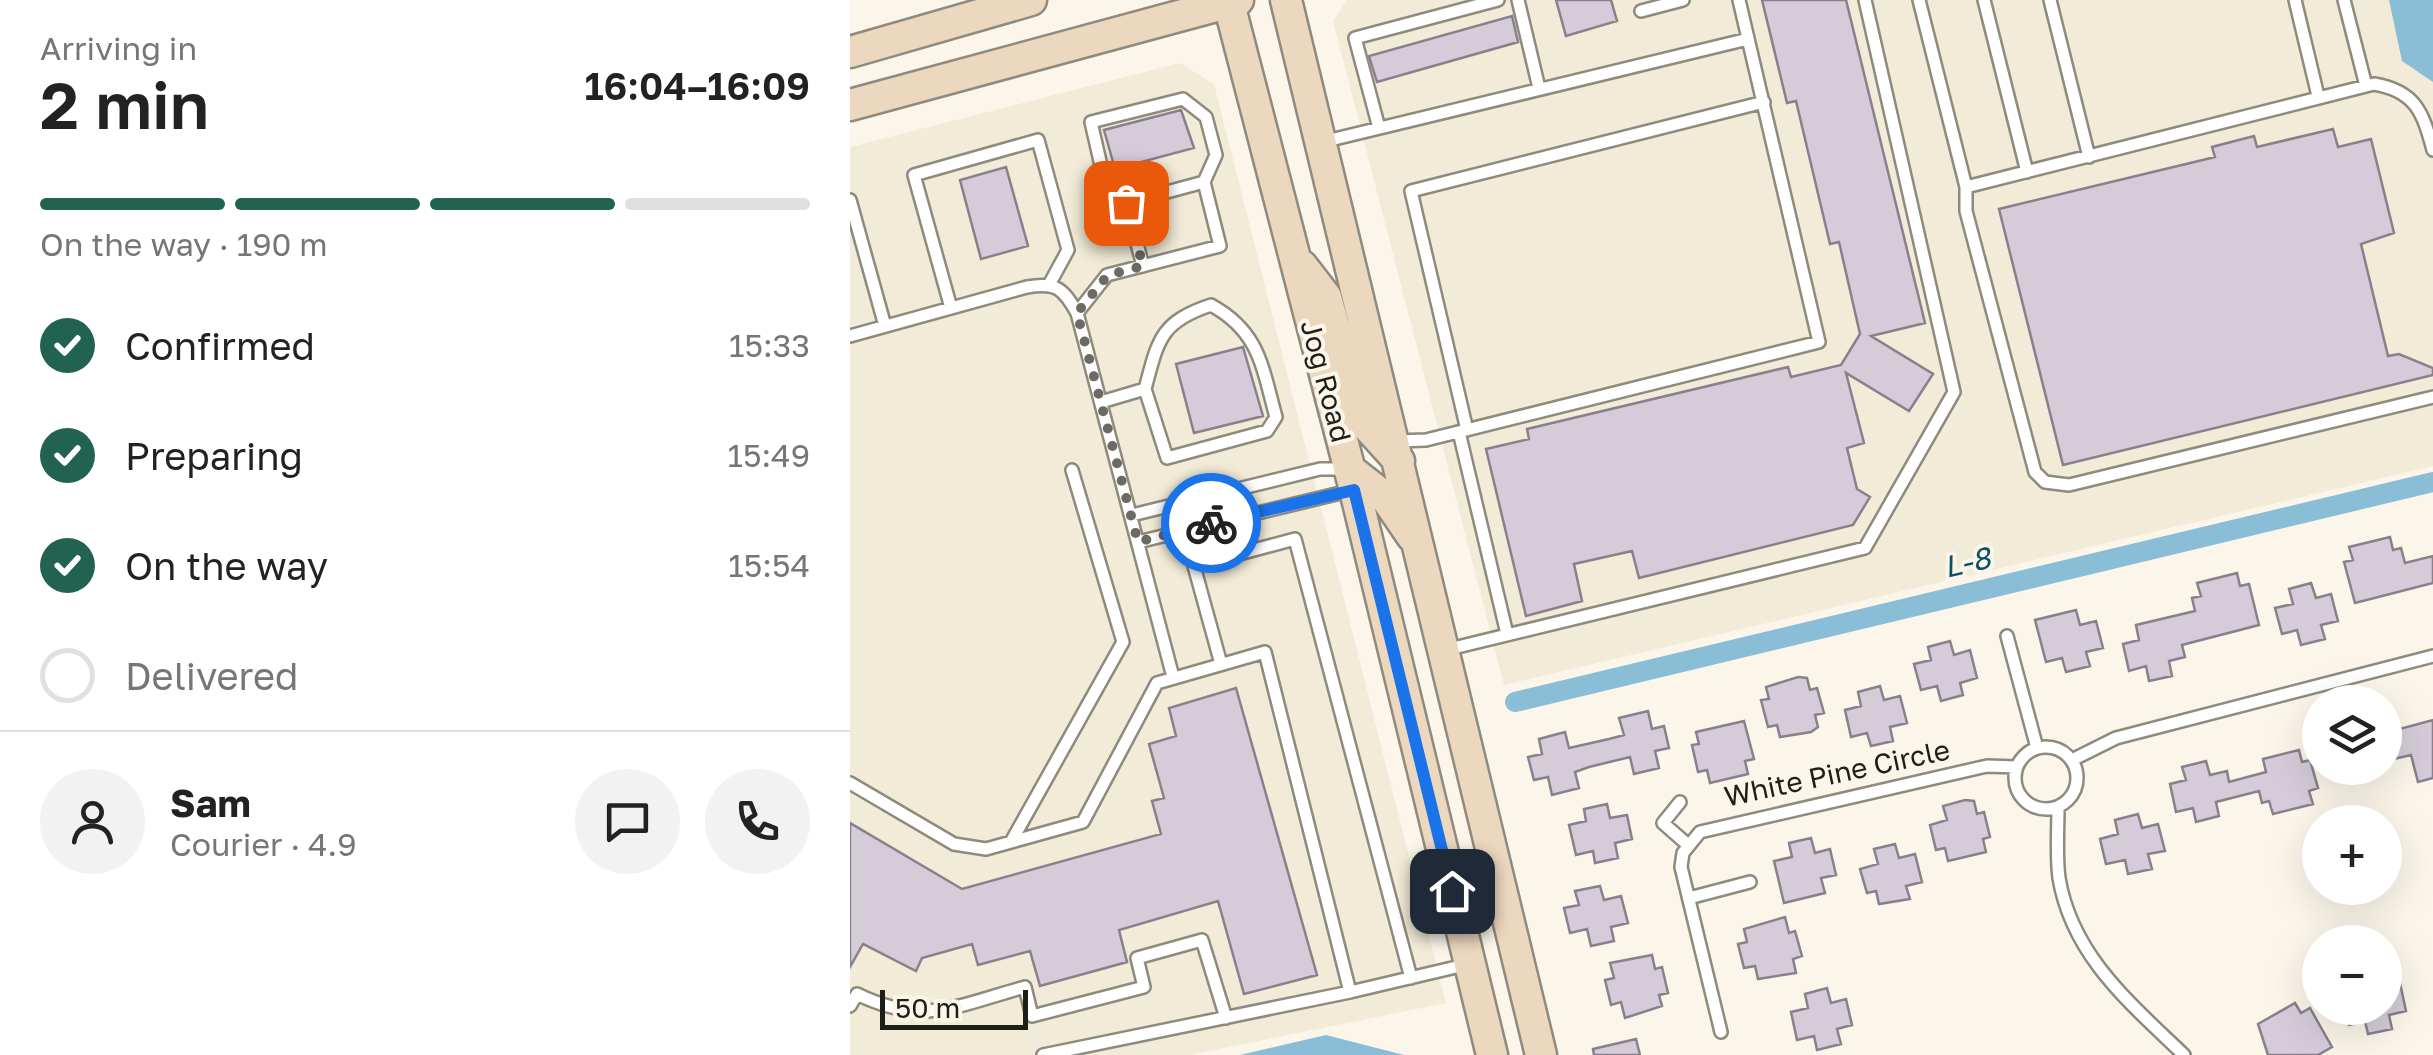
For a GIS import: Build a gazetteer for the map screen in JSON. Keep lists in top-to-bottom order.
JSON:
{
  "streets": {
    "main road": ["Jog Road"],
    "lane": ["White Pine Circle"]
  },
  "water": ["L-8"],
  "scale_bar": "50 m",
  "page": {
    "heading": ["2 min", "Arriving in", "16:04–16:09"],
    "panel": ["Sam", "Courier · 4.9"],
    "bar": "On the way · 190 m",
    "list": [
      ["Confirmed", "15:33"],
      ["Preparing", "15:49"],
      ["On the way", "15:54"],
      "Delivered"
    ],
    "map_buttons": ["+", "−"],
    "scale": "50 m"
  }
}
